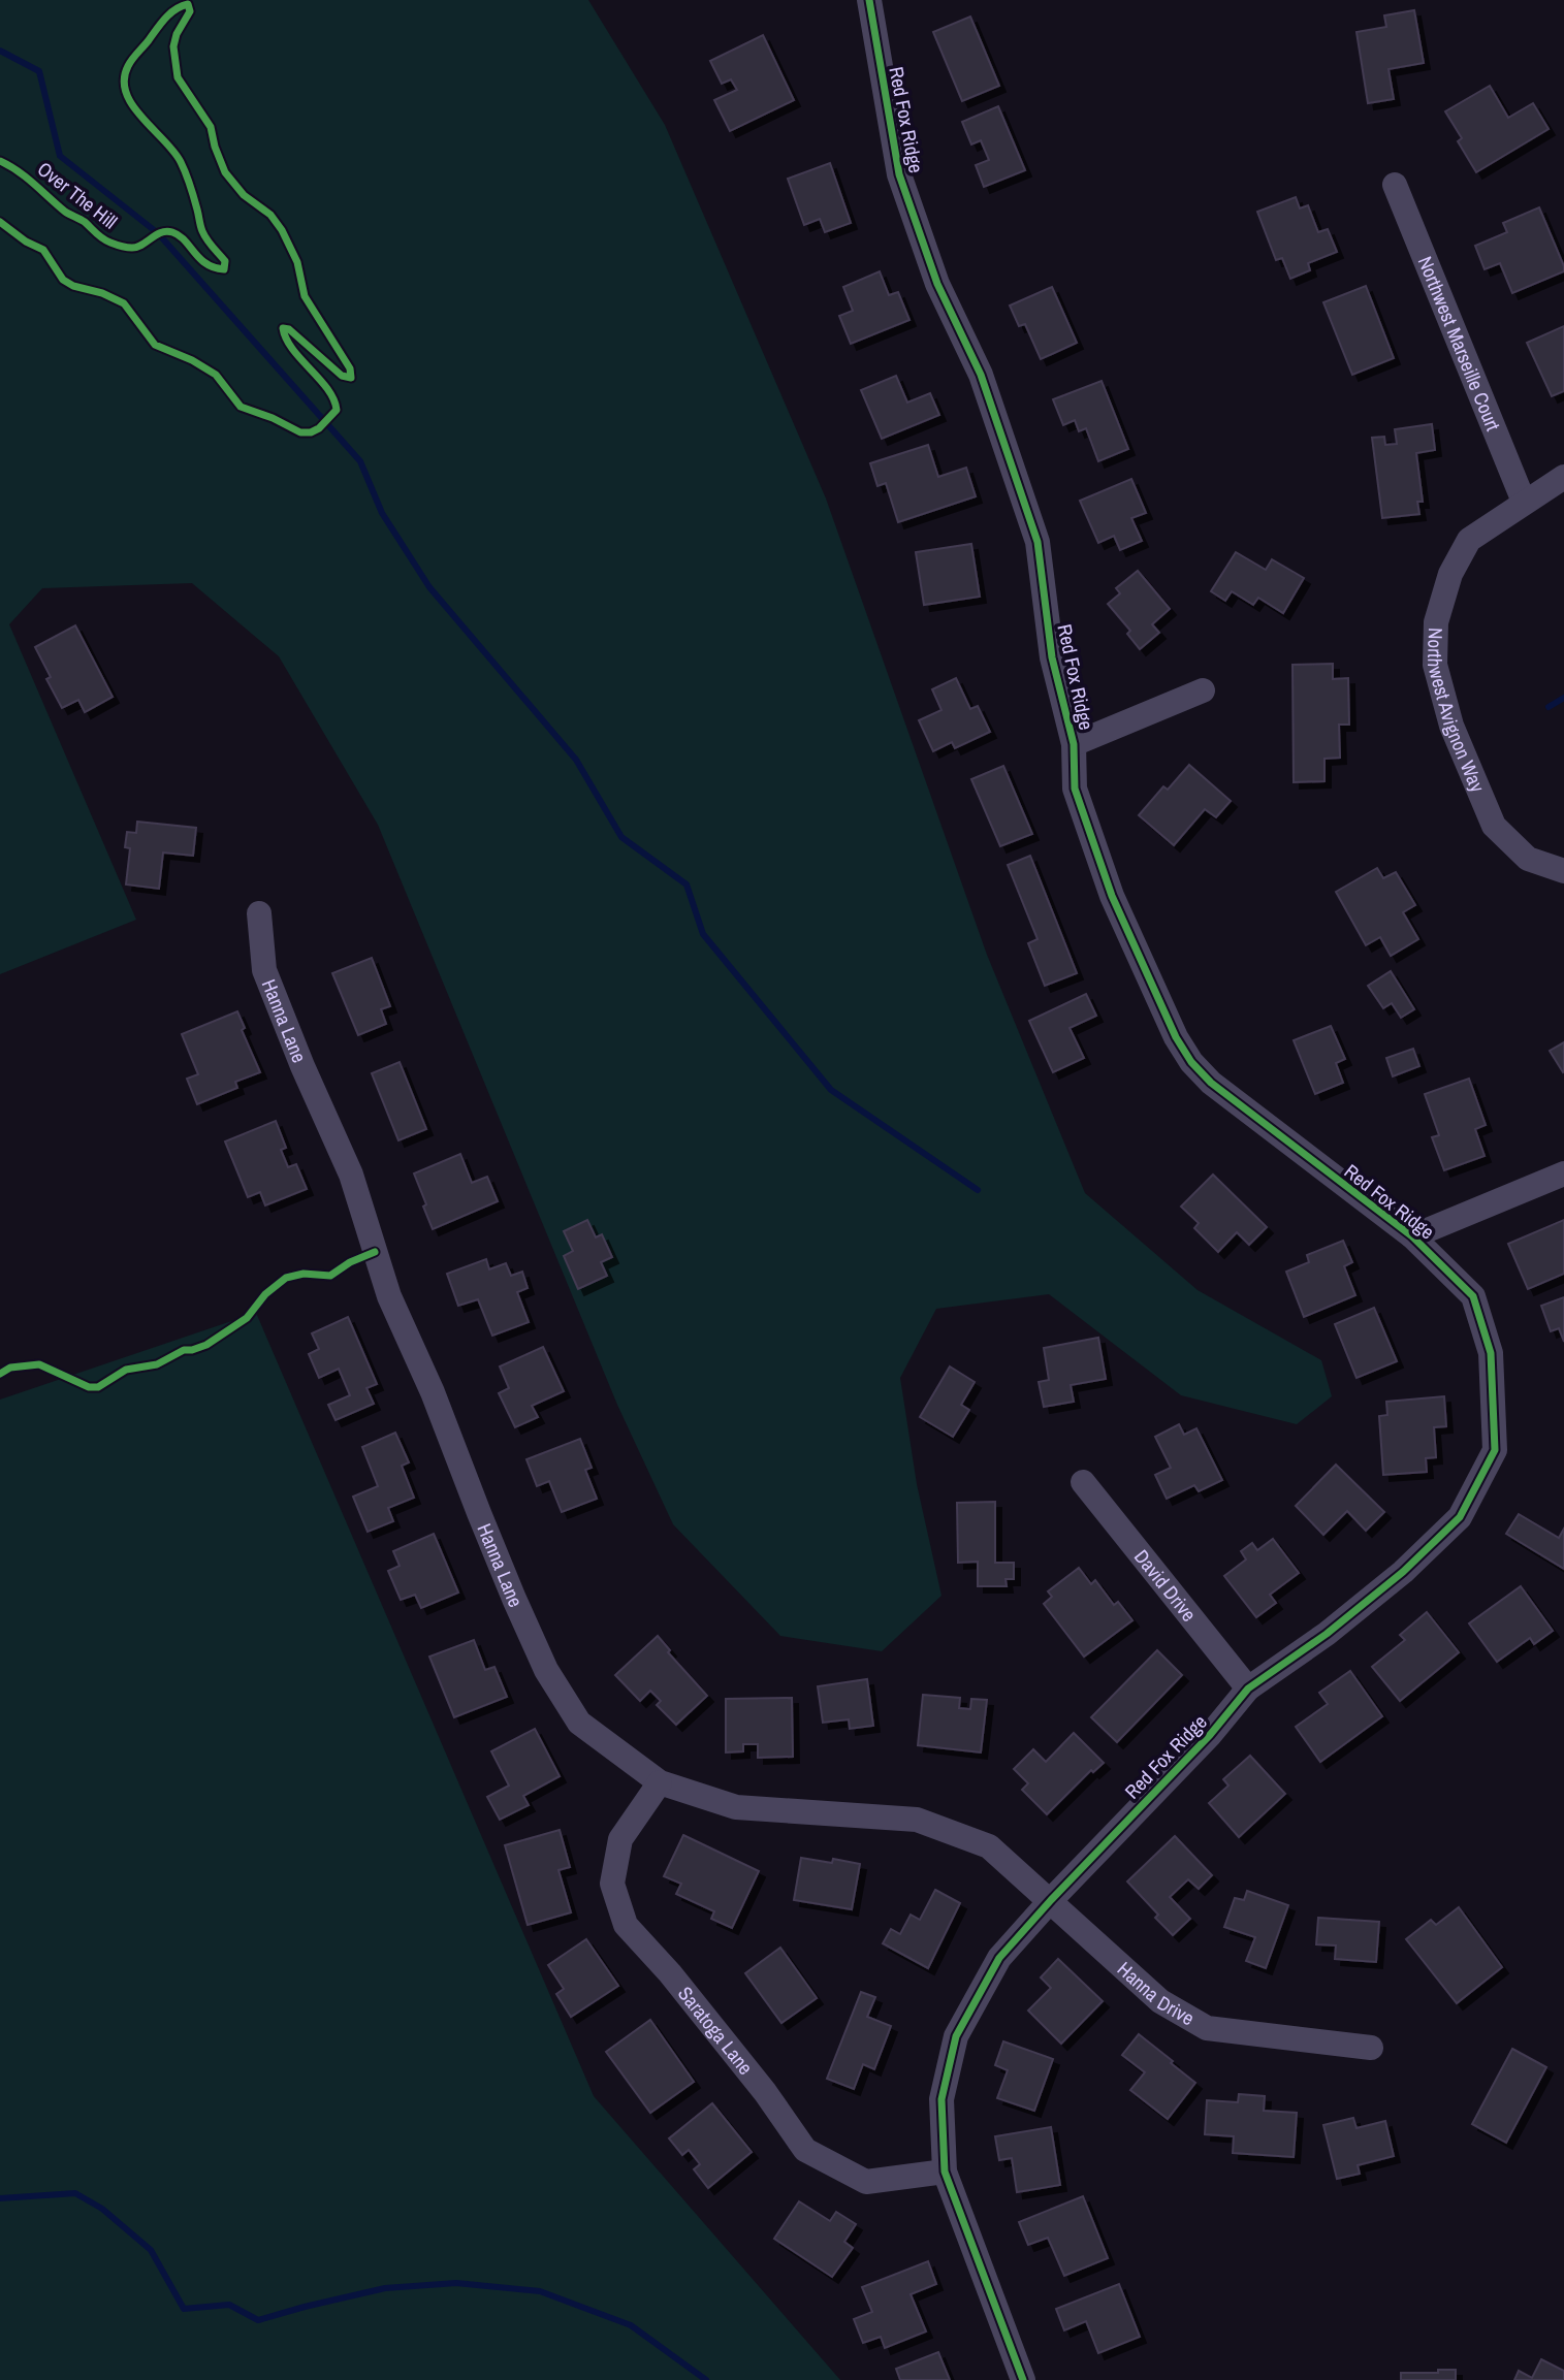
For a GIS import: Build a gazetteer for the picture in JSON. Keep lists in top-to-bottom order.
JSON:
{
  "streets": {
    "street": [
      "Red Fox Ridge",
      "Northwest Marseille Court",
      "Northwest Avignon Way",
      "Hanna Lane",
      "David Drive",
      "Hanna Drive",
      "Saratoga Lane"
    ],
    "cycle path": ["Over The Hill"]
  },
  "crossings": [
    ["Red Fox Ridge", "Hanna Lane"],
    ["Red Fox Ridge", "David Drive"],
    ["Red Fox Ridge", "Hanna Drive"],
    ["Red Fox Ridge", "Saratoga Lane"],
    ["Northwest Marseille Court", "Northwest Avignon Way"],
    ["Hanna Lane", "Hanna Drive"],
    ["Hanna Lane", "Saratoga Lane"]
  ]
}
